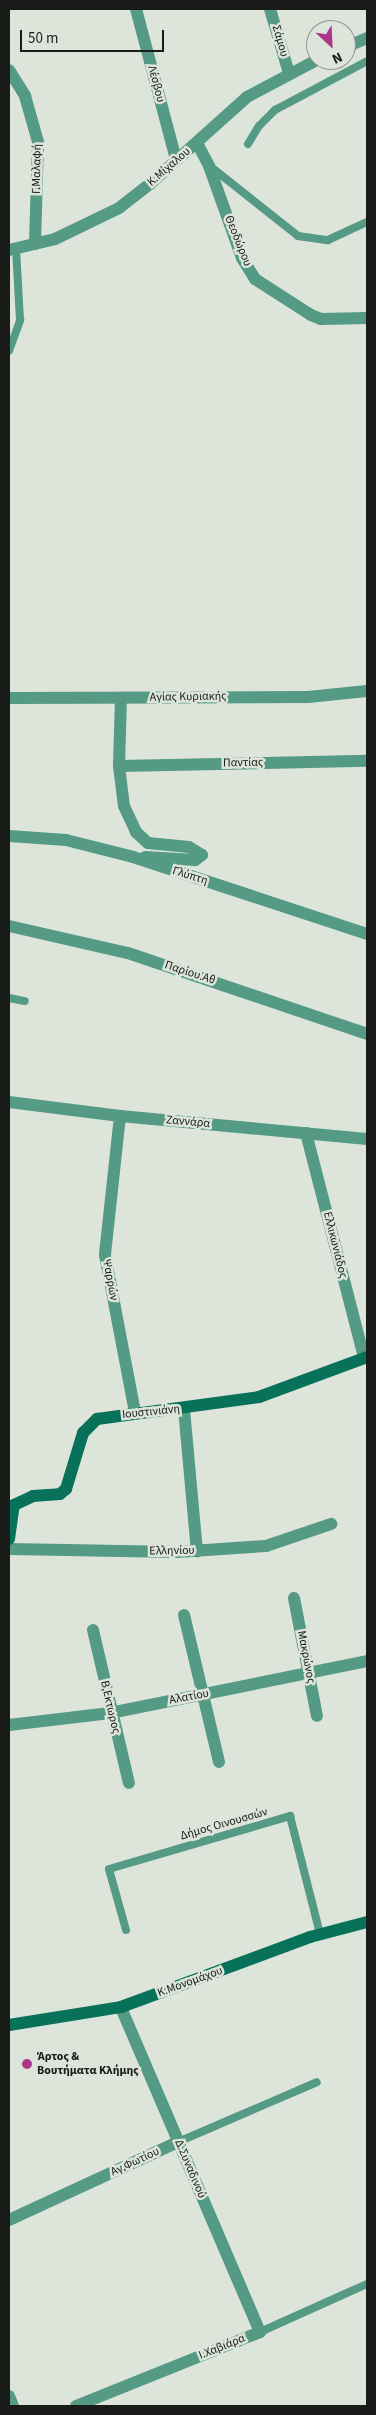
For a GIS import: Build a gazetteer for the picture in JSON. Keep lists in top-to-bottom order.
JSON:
{
  "streets": {
    "main road": ["Ιουστινιάνη", "Κ.Μονομάχου"],
    "street": [
      "Σάμου",
      "Λέσβου",
      "Κ.Μίχαλου",
      "Γ.Μαλαφή",
      "Θεοδώρου",
      "Αγίας Κυριακής",
      "Παντίας",
      "Γλύπτη",
      "Παρίου.Αθ",
      "Ζαννάρα",
      "Ελλικωνιάδος",
      "Ψαρρών",
      "Ελληνίου",
      "Μακρώνος",
      "Αλατίου",
      "Β,Εκτωρος",
      "Αγ.Φωτίου",
      "Δ.Συναδινού",
      "Ι.Χαβιάρα"
    ],
    "lane": ["Δήμος Οινουσσών"]
  },
  "crossings": [
    ["Σάμου", "Κ.Μίχαλου"],
    ["Λέσβου", "Κ.Μίχαλου"],
    ["Κ.Μίχαλου", "Γ.Μαλαφή"],
    ["Κ.Μίχαλου", "Θεοδώρου"],
    ["Ζαννάρα", "Ελλικωνιάδος"],
    ["Ζαννάρα", "Ψαρρών"],
    ["Ελλικωνιάδος", "Ιουστινιάνη"],
    ["Ψαρρών", "Ιουστινιάνη"],
    ["Μακρώνος", "Αλατίου"],
    ["Αλατίου", "Β,Εκτωρος"],
    ["Δήμος Οινουσσών", "Κ.Μονομάχου"],
    ["Κ.Μονομάχου", "Δ.Συναδινού"],
    ["Αγ.Φωτίου", "Δ.Συναδινού"],
    ["Δ.Συναδινού", "Ι.Χαβιάρα"]
  ],
  "places": ["Άρτος & Βουτήματα Κλήμης"],
  "scale_bar": "50 m",
  "north": "bottom right"
}
